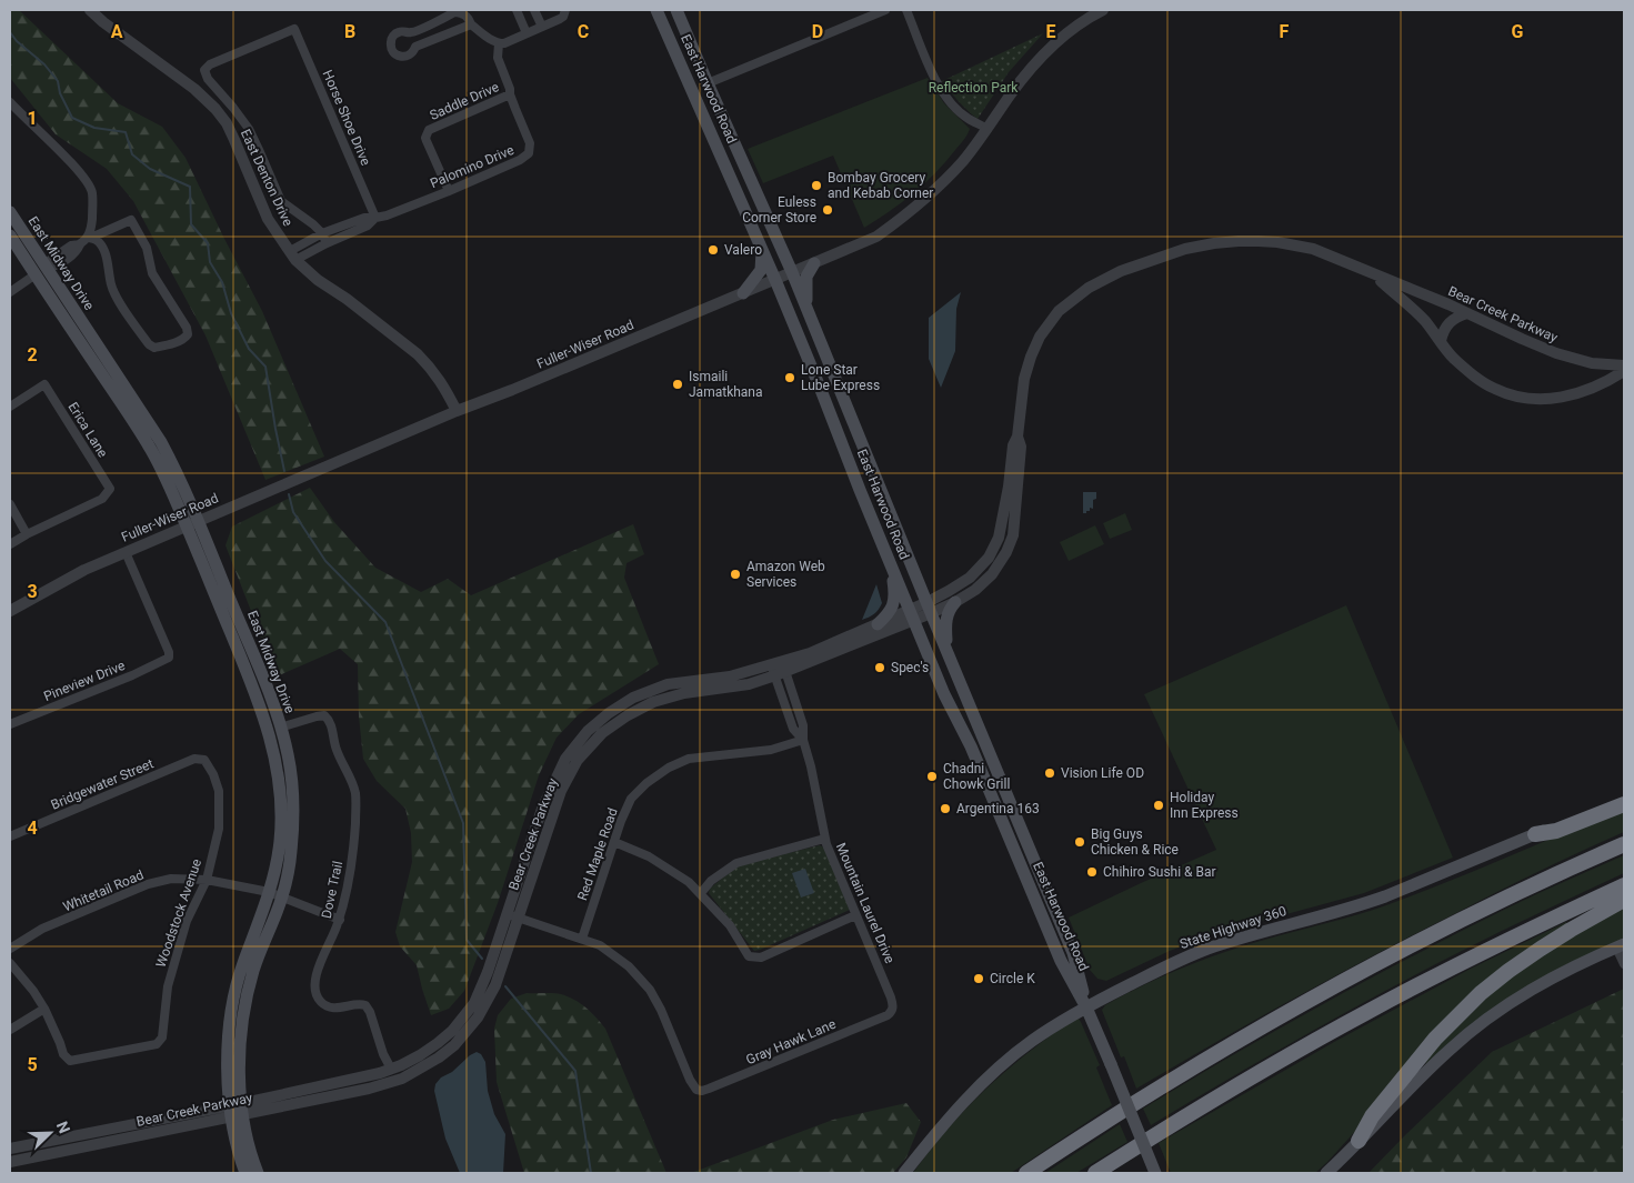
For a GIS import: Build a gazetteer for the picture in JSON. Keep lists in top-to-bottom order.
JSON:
{
  "streets": {
    "main road": ["East Harwood Road", "East Midway Drive", "State Highway 360"],
    "street": [
      "Saddle Drive",
      "Horse Shoe Drive",
      "Palomino Drive",
      "East Denton Drive",
      "Bear Creek Parkway",
      "Fuller-Wiser Road",
      "Erica Lane",
      "Pineview Drive",
      "Bridgewater Street",
      "Red Maple Road",
      "Dove Trail",
      "Whitetail Road",
      "Mountain Laurel Drive",
      "Woodstock Avenue",
      "Gray Hawk Lane"
    ]
  },
  "crossings": [
    ["East Harwood Road", "Bear Creek Parkway"],
    ["East Harwood Road", "Fuller-Wiser Road"],
    ["East Harwood Road", "State Highway 360"],
    ["Saddle Drive", "Palomino Drive"],
    ["Horse Shoe Drive", "Palomino Drive"],
    ["Palomino Drive", "East Denton Drive"],
    ["East Denton Drive", "Fuller-Wiser Road"],
    ["East Midway Drive", "Bear Creek Parkway"],
    ["East Midway Drive", "Fuller-Wiser Road"],
    ["East Midway Drive", "Dove Trail"],
    ["East Midway Drive", "Whitetail Road"],
    ["Bear Creek Parkway", "Dove Trail"],
    ["Bear Creek Parkway", "Mountain Laurel Drive"],
    ["Fuller-Wiser Road", "Pineview Drive"],
    ["Bridgewater Street", "Woodstock Avenue"],
    ["Red Maple Road", "Mountain Laurel Drive"],
    ["Red Maple Road", "Gray Hawk Lane"],
    ["Dove Trail", "Whitetail Road"],
    ["Whitetail Road", "Woodstock Avenue"],
    ["Mountain Laurel Drive", "Gray Hawk Lane"]
  ],
  "parks": ["Reflection Park"],
  "places": [
    "Bombay Grocery and Kebab Corner",
    "Euless Corner Store",
    "Valero",
    "Lone Star Lube Express",
    "Ismaili Jamatkhana",
    "Amazon Web Services",
    "Spec's",
    "Vision Life OD",
    "Chadni Chowk Grill",
    "Holiday Inn Express",
    "Argentina 163",
    "Big Guys Chicken & Rice",
    "Chihiro Sushi & Bar",
    "Circle K"
  ],
  "north": "top right",
  "grid": {
    "columns": [
      "A",
      "B",
      "C",
      "D",
      "E",
      "F",
      "G"
    ],
    "rows": [
      "1",
      "2",
      "3",
      "4",
      "5"
    ]
  }
}
